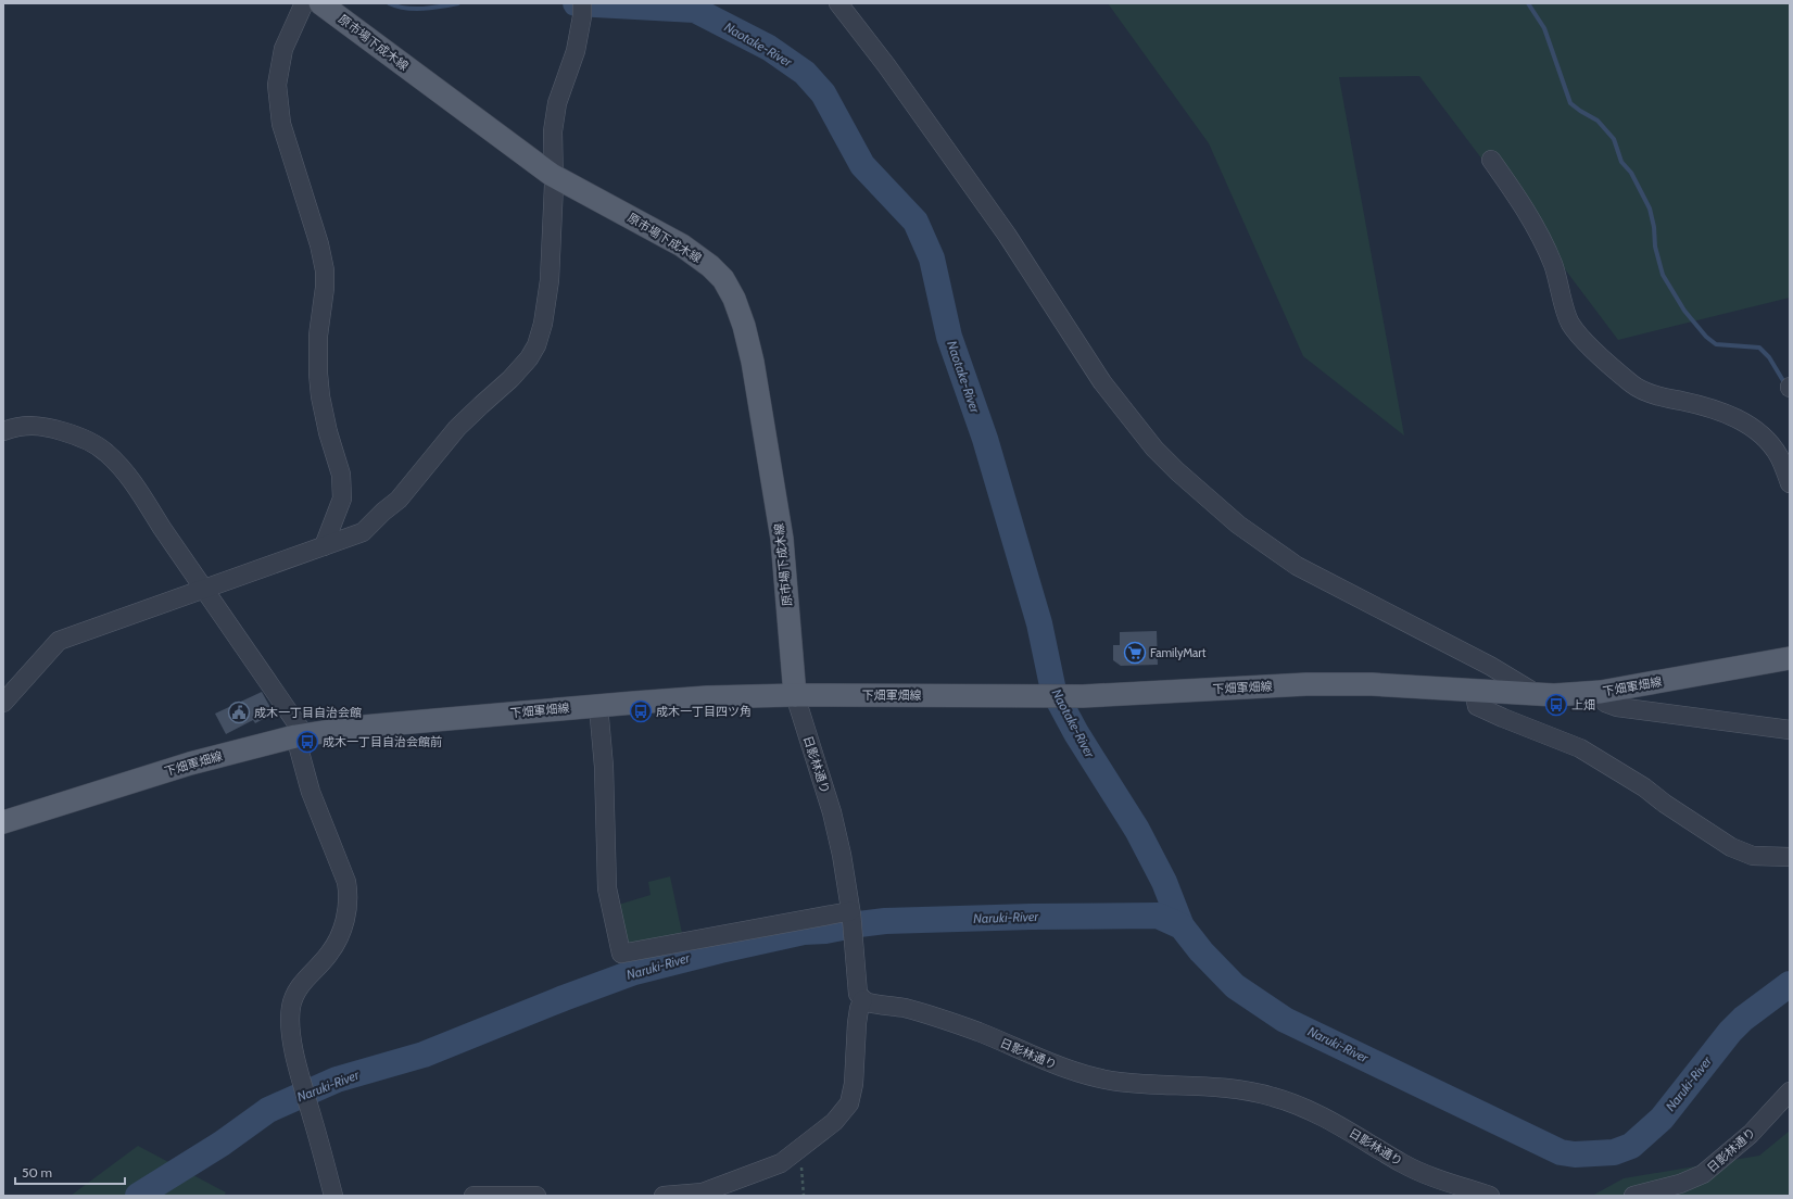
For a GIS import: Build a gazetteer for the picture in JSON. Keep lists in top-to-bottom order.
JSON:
{
  "streets": {
    "main road": ["原市場下成木線", "下畑軍畑線"],
    "street": ["日影林通り"]
  },
  "crossings": [
    ["原市場下成木線", "下畑軍畑線"],
    ["原市場下成木線", "日影林通り"],
    ["下畑軍畑線", "日影林通り"]
  ],
  "water": ["Naotake-River", "Naruki-River"],
  "places": {
    "supermarket": ["FamilyMart"],
    "bus stop": ["上畑", "成木一丁目四ツ角", "成木一丁目自治会館前"],
    "public building": ["成木一丁目自治会館"]
  },
  "scale_bar": "50 m"
}
